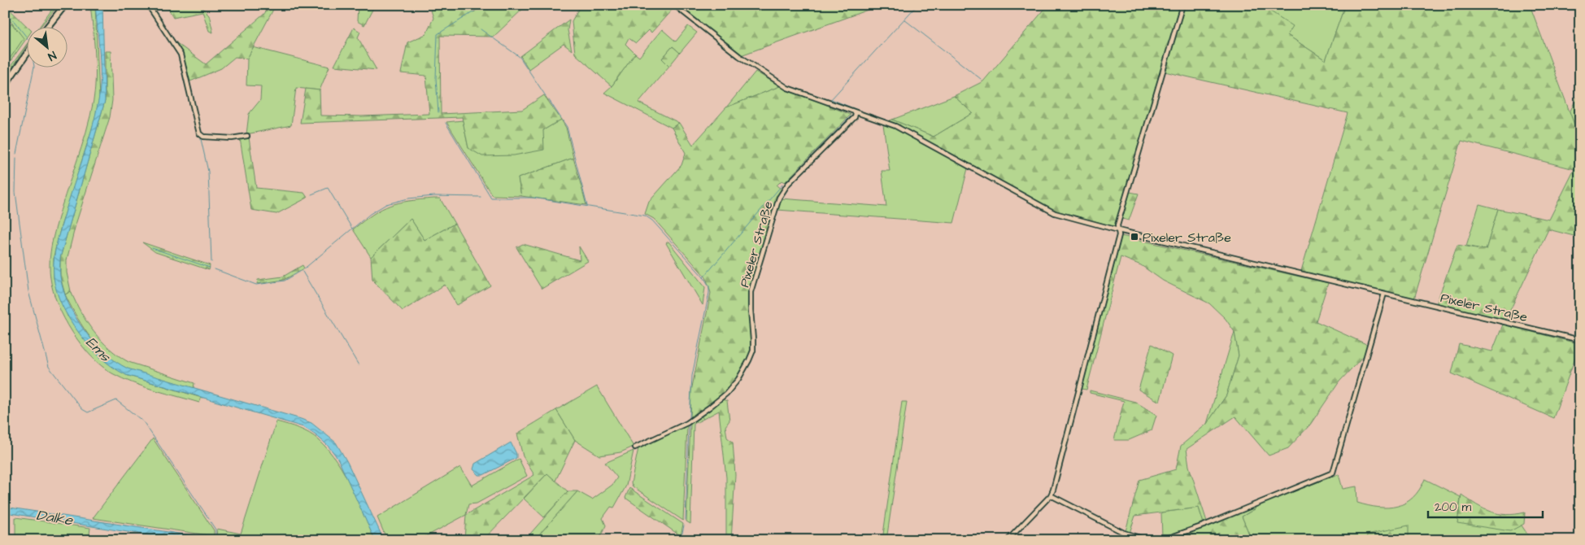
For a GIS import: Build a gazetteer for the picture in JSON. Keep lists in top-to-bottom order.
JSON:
{
  "streets": {
    "street": ["Pixeler Straße"]
  },
  "water": ["Ems", "Dalke"],
  "places": {
    "transit": ["Pixeler Straße"]
  },
  "scale_bar": "200 m",
  "north": "bottom right"
}
